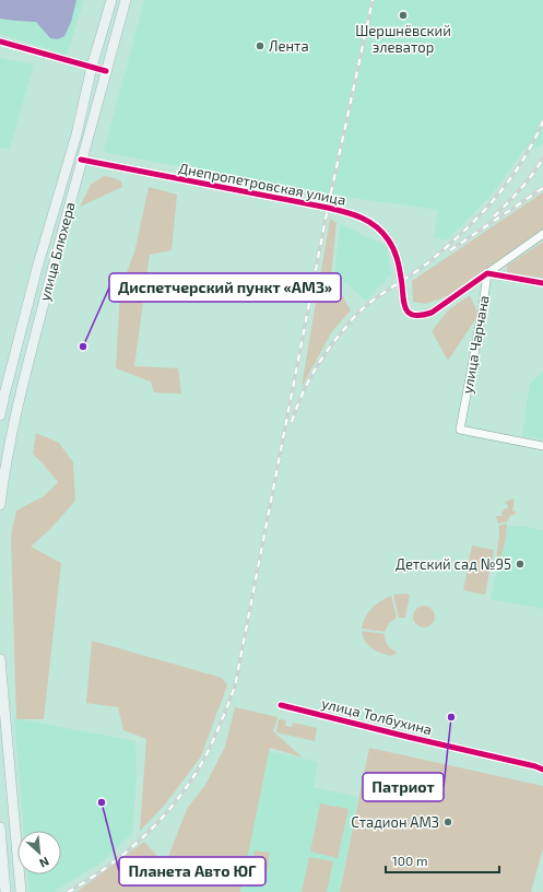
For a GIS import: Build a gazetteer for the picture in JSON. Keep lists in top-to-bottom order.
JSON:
{
  "streets": {
    "main road": ["улица Блюхера"],
    "street": ["Днепропетровская улица", "улица Чарчана", "улица Толбухина"]
  },
  "crossings": [
    ["Днепропетровская улица", "улица Блюхера"],
    ["Днепропетровская улица", "улица Чарчана"]
  ],
  "places": [
    "Шершнёвский элеватор",
    "Лента",
    "Диспетчерский пункт «АМЗ»",
    "Детский сад №95",
    "Патриот",
    "Планета Авто ЮГ",
    "Стадион АМЗ"
  ],
  "scale_bar": "100 m",
  "north": "bottom right"
}
